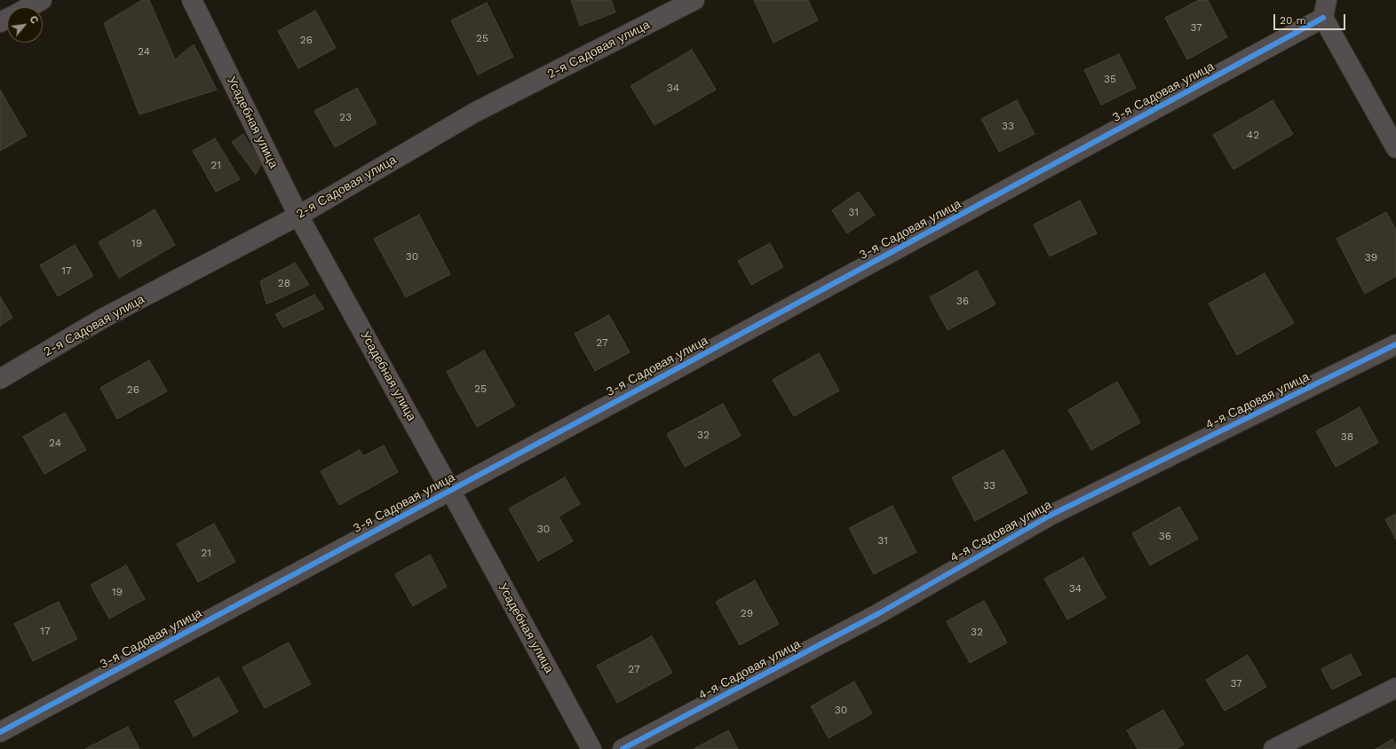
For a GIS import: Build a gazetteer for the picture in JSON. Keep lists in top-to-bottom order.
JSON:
{
  "streets": {
    "street": [
      "2-я Садовая улица",
      "3-я Садовая улица",
      "Усадебная улица",
      "4-я Садовая улица"
    ]
  },
  "crossings": [
    ["2-я Садовая улица", "Усадебная улица"],
    ["3-я Садовая улица", "Усадебная улица"]
  ],
  "house_numbers": [
    "37",
    "25",
    "26",
    "24",
    "35",
    "34",
    "23",
    "33",
    "42",
    "21",
    "31",
    "19",
    "30",
    "39",
    "17",
    "28",
    "36",
    "27",
    "25",
    "26",
    "32",
    "38",
    "24",
    "33",
    "30",
    "36",
    "31",
    "21",
    "34",
    "19",
    "29",
    "17",
    "32",
    "27",
    "37",
    "30"
  ],
  "scale_bar": "20 m",
  "north": "top right"
}
